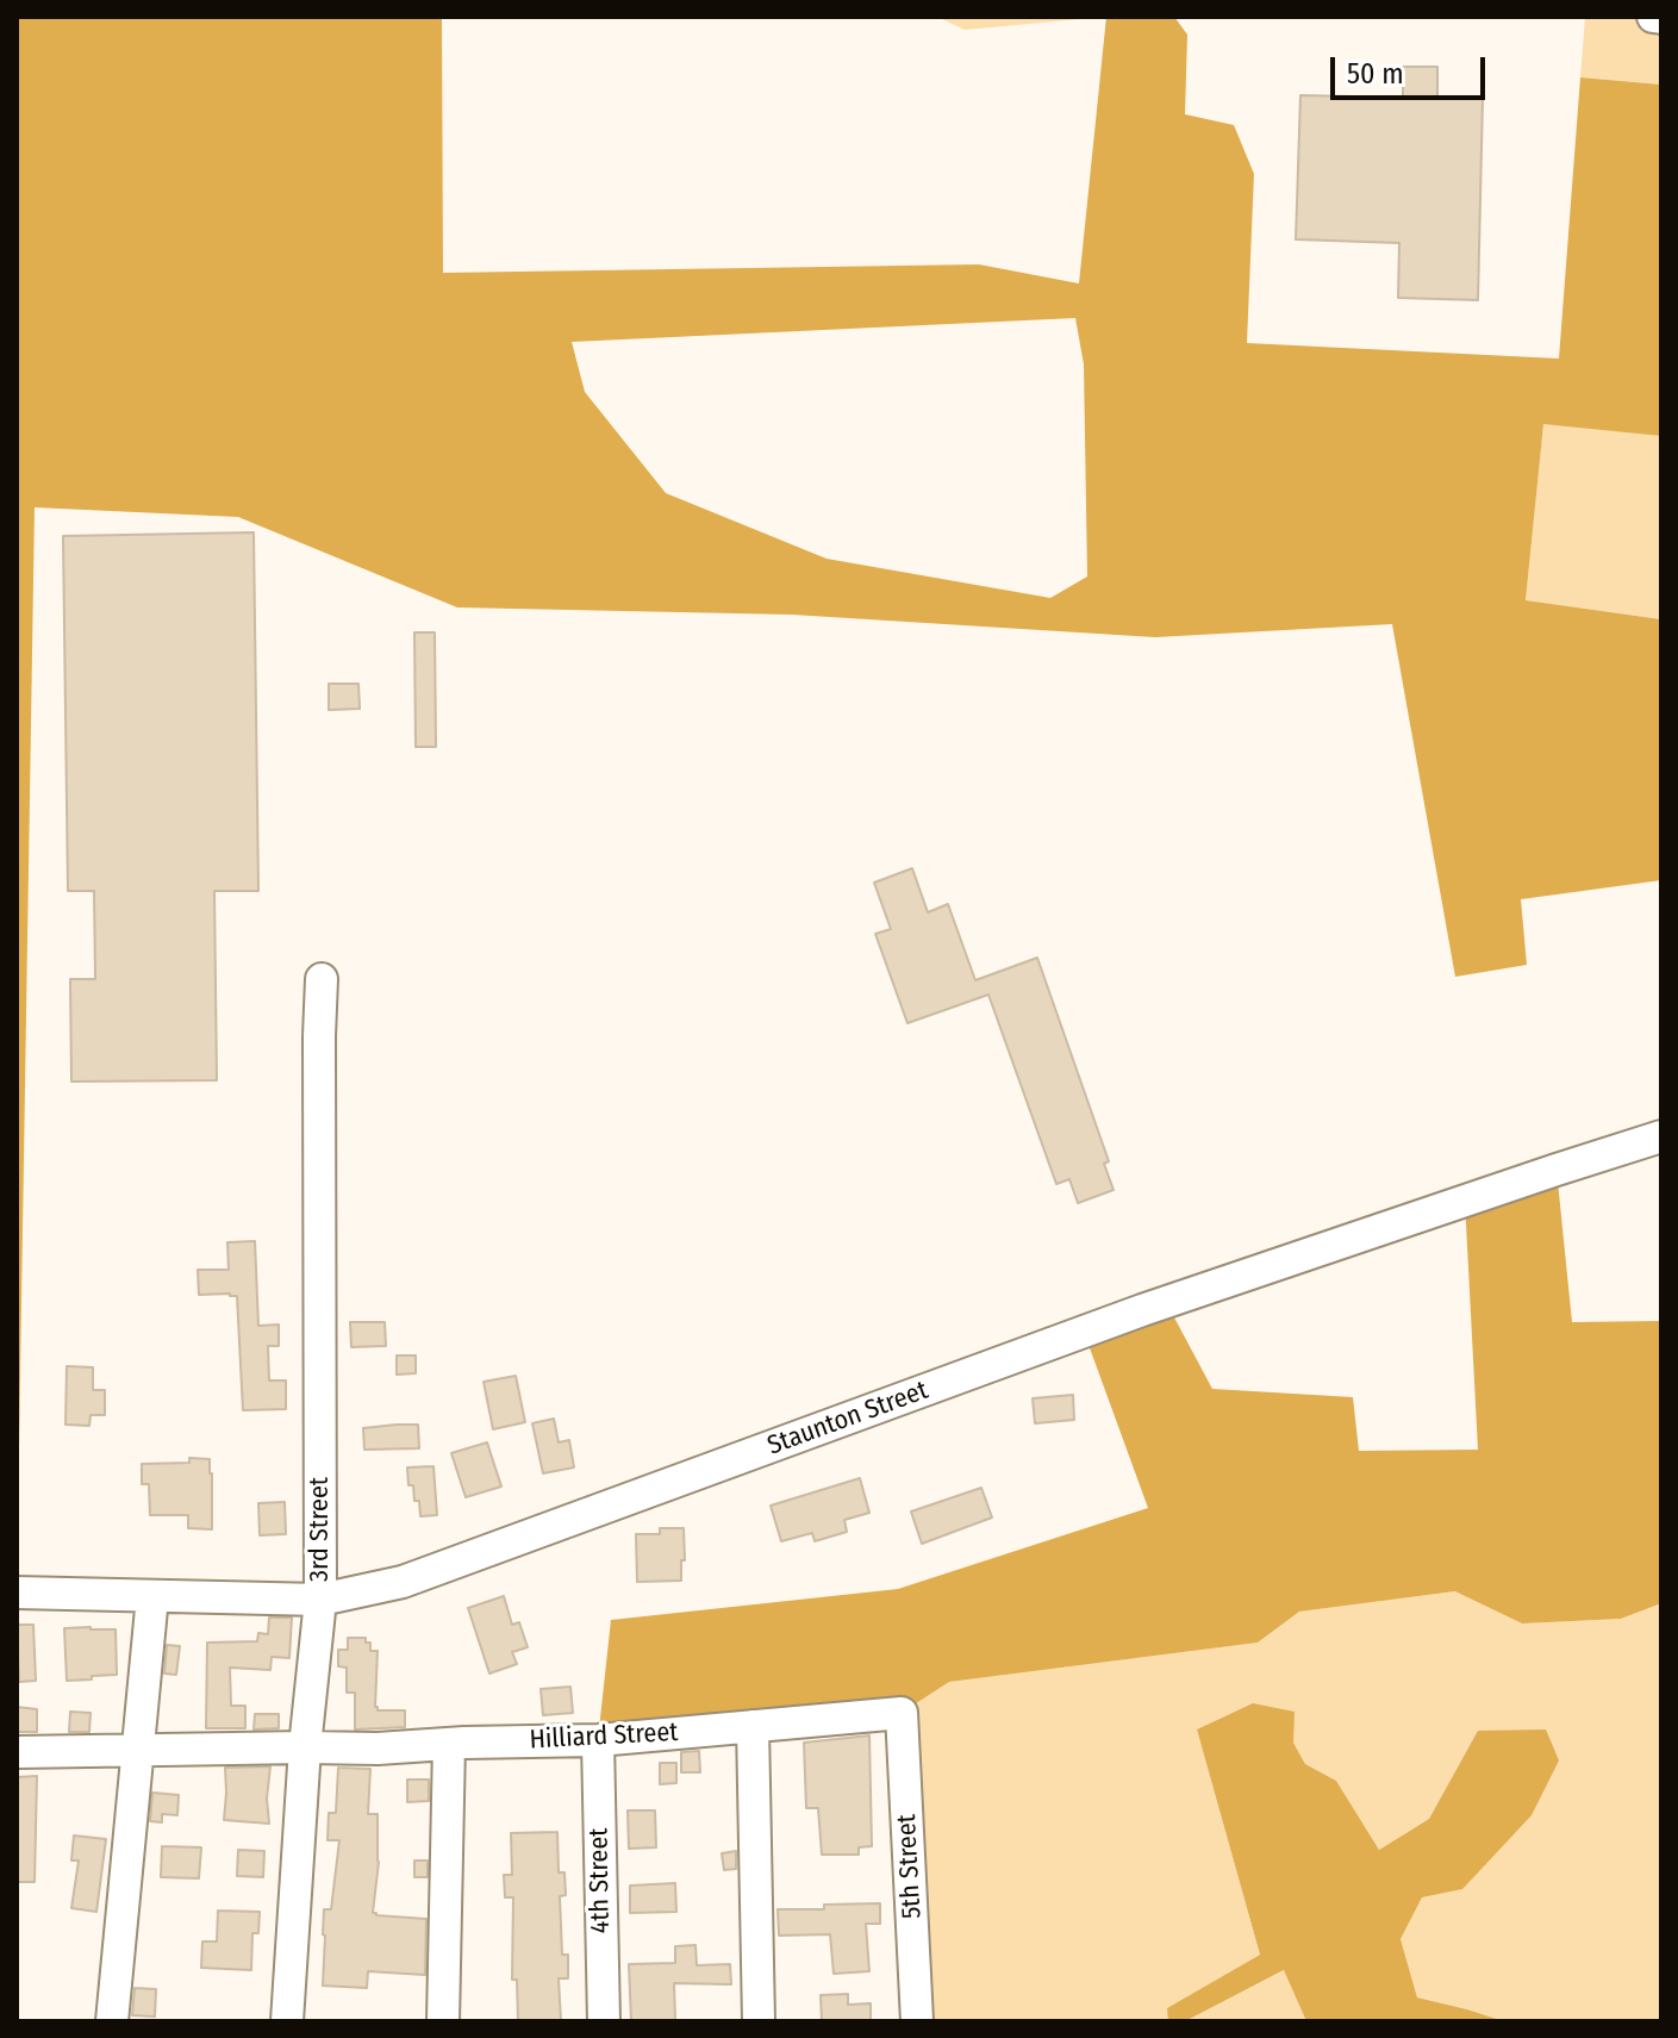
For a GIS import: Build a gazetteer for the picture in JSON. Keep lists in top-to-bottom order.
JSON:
{
  "streets": {
    "street": [
      "Staunton Street",
      "3rd Street",
      "Hilliard Street",
      "5th Street",
      "4th Street"
    ]
  },
  "crossings": [
    ["Staunton Street", "3rd Street"],
    ["3rd Street", "Hilliard Street"],
    ["Hilliard Street", "5th Street"],
    ["Hilliard Street", "4th Street"]
  ],
  "scale_bar": "50 m"
}
